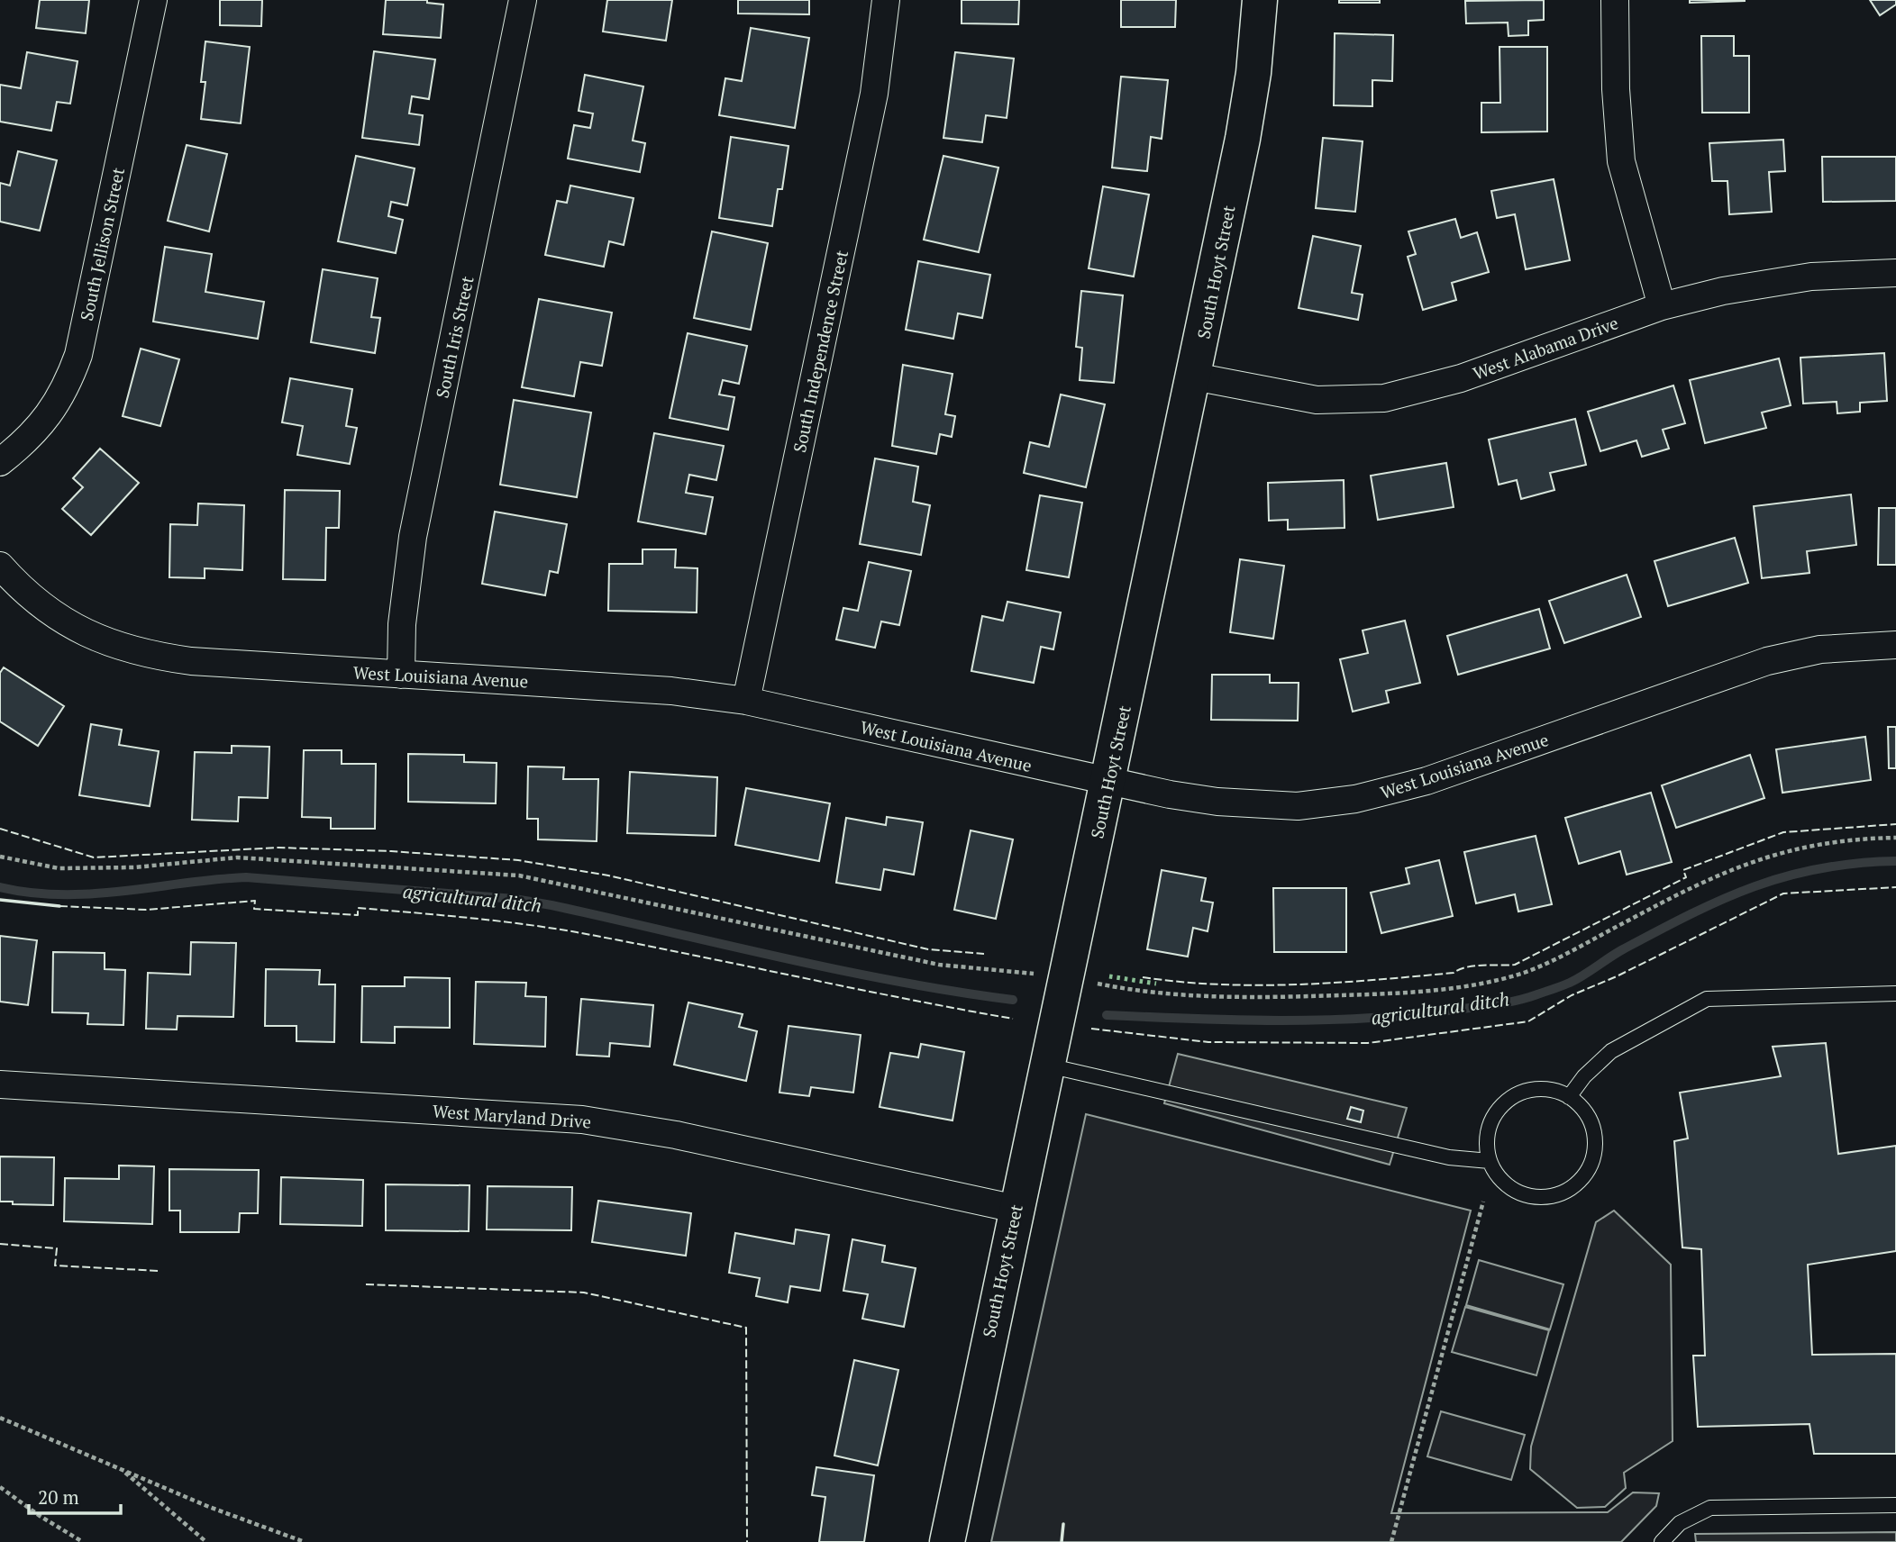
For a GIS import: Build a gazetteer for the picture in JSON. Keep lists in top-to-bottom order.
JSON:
{
  "streets": {
    "street": [
      "South Jellison Street",
      "South Hoyt Street",
      "South Iris Street",
      "West Alabama Drive",
      "South Independence Street",
      "West Louisiana Avenue",
      "West Maryland Drive"
    ]
  },
  "crossings": [
    ["South Hoyt Street", "West Alabama Drive"],
    ["South Hoyt Street", "West Louisiana Avenue"],
    ["South Hoyt Street", "West Maryland Drive"],
    ["South Iris Street", "West Louisiana Avenue"],
    ["South Independence Street", "West Louisiana Avenue"]
  ],
  "water": ["agricultural ditch"],
  "scale_bar": "20 m"
}
